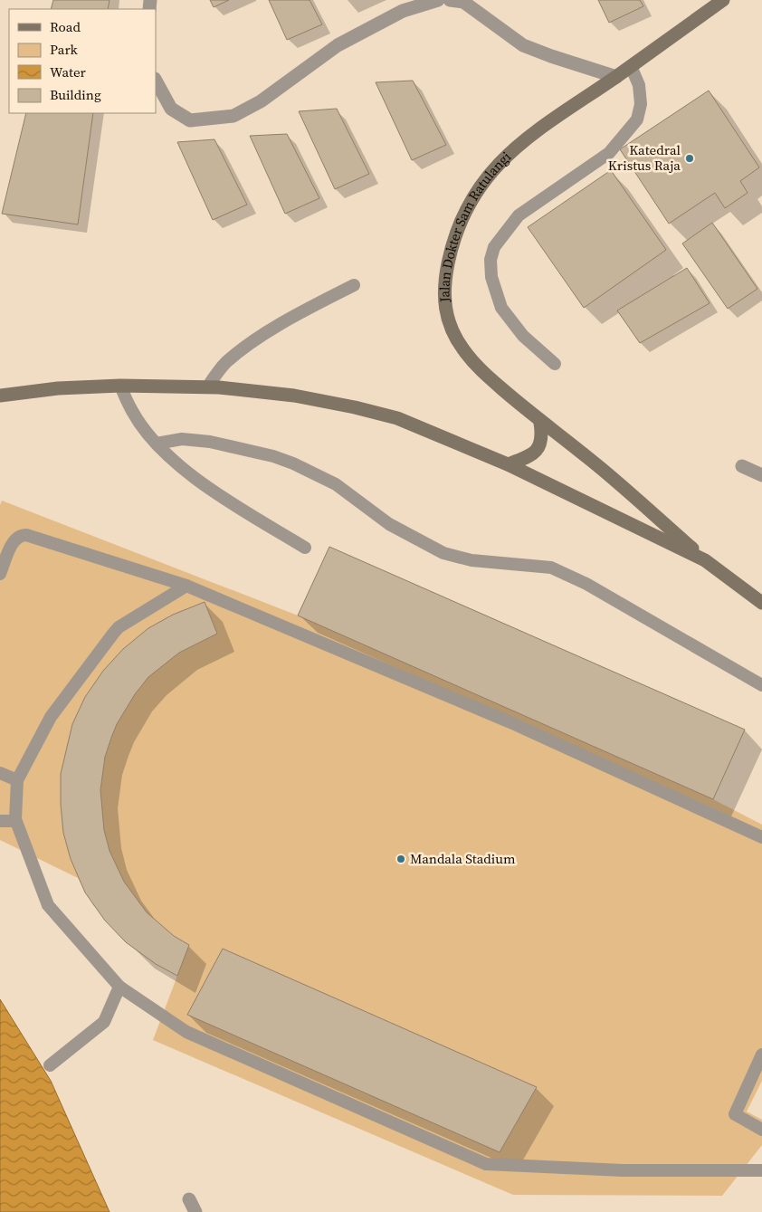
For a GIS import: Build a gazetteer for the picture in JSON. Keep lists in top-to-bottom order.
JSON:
{
  "streets": {
    "main road": ["Jalan Dokter Sam Ratulangi"]
  },
  "places": ["Katedral Kristus Raja", "Mandala Stadium"],
  "legend": [
    "Road",
    "Park",
    "Water",
    "Building"
  ]
}
